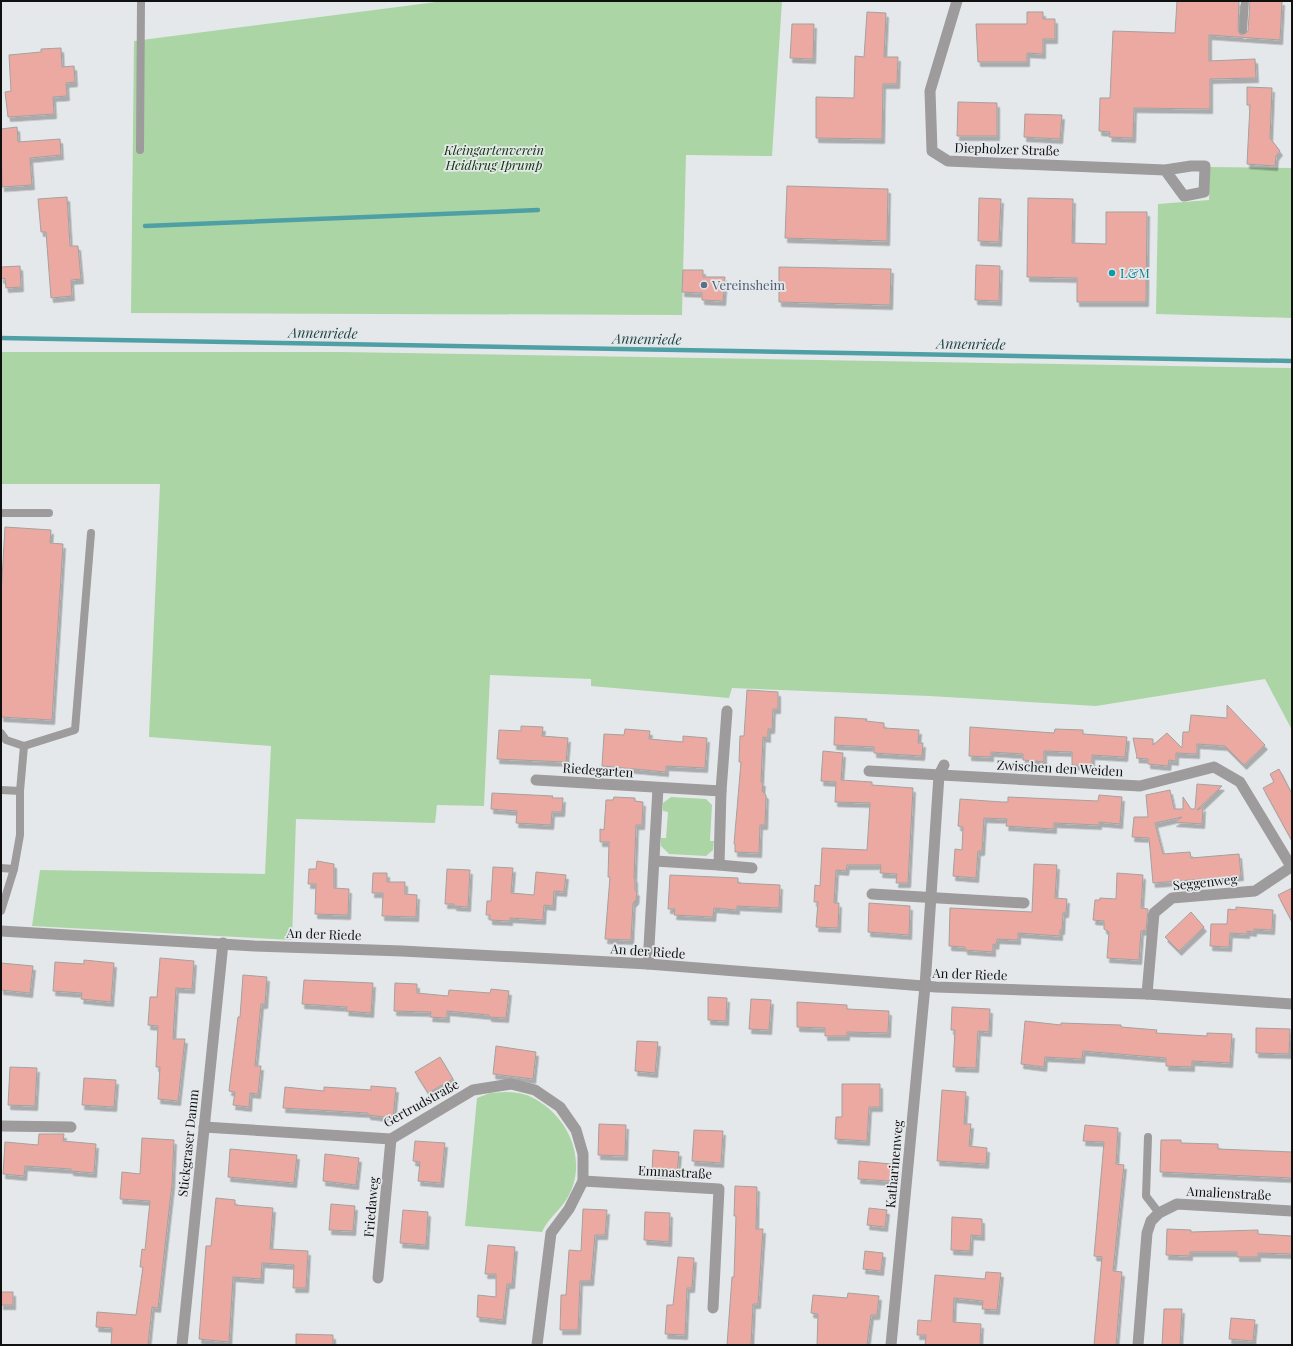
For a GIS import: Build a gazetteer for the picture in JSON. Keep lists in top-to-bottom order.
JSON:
{
  "streets": {
    "street": [
      "Diepholzer Straße",
      "Zwischen den Weiden",
      "Riedegarten",
      "Seggenweg",
      "An der Riede",
      "Gertrudstraße",
      "Stickgraser Damm",
      "Katharinenweg",
      "Emmastraße",
      "Amalienstraße",
      "Friedaweg"
    ]
  },
  "crossings": [
    ["Zwischen den Weiden", "Seggenweg"],
    ["Seggenweg", "An der Riede"],
    ["An der Riede", "Stickgraser Damm"],
    ["An der Riede", "Katharinenweg"],
    ["Gertrudstraße", "Stickgraser Damm"],
    ["Gertrudstraße", "Emmastraße"],
    ["Gertrudstraße", "Friedaweg"]
  ],
  "water": ["Annenriede"],
  "parks": ["Kleingartenverein Heidkrug Iprump"],
  "places": ["L&M", "Vereinsheim"]
}
